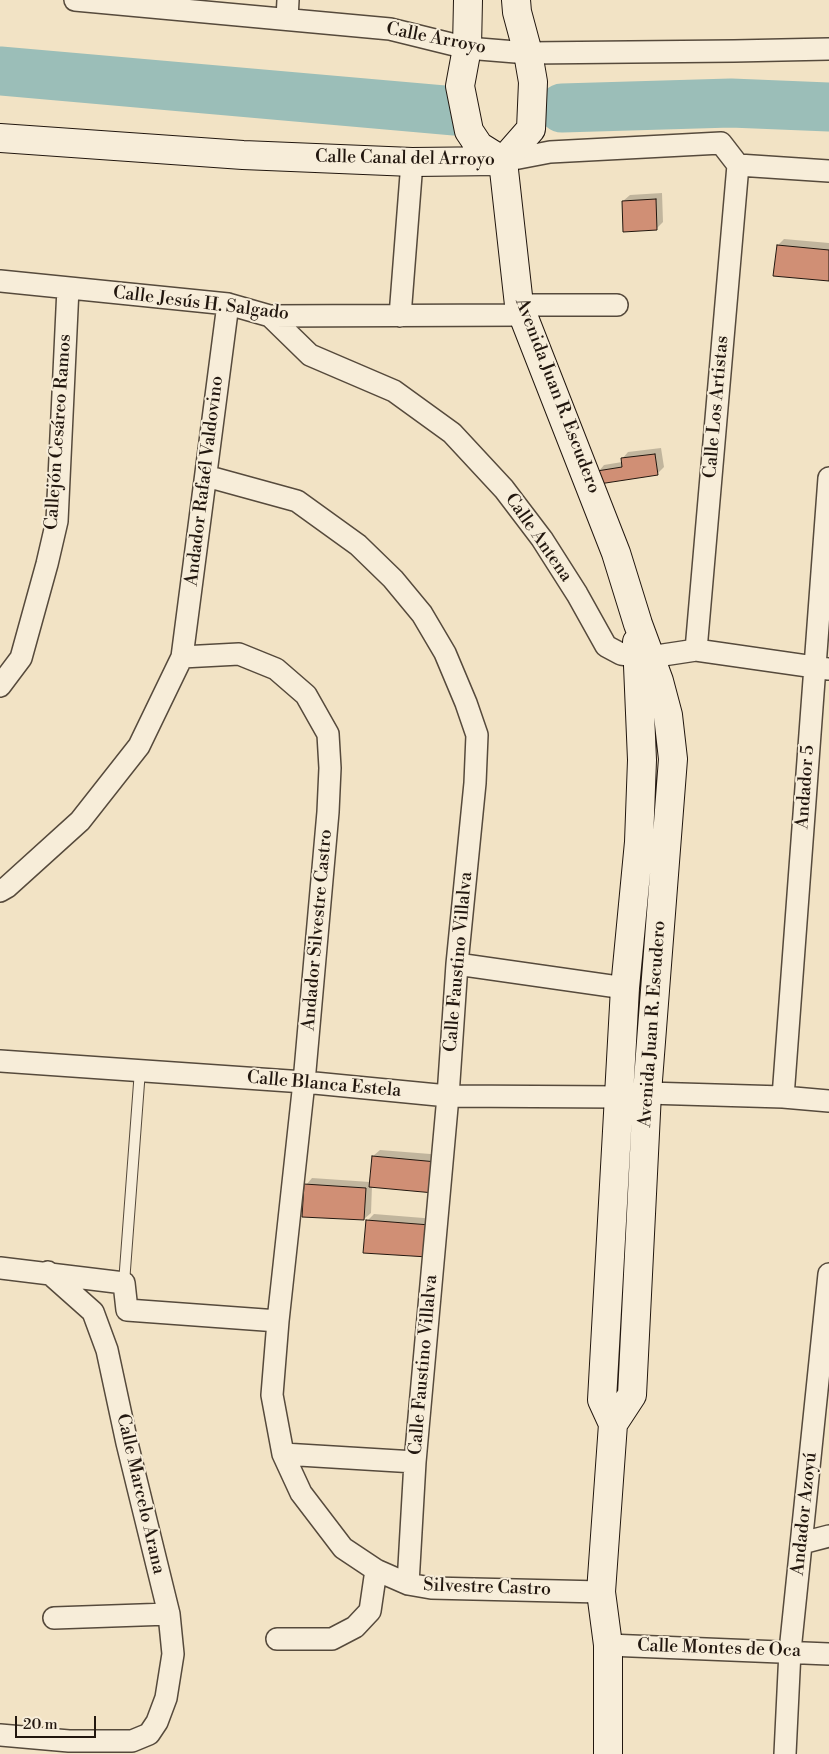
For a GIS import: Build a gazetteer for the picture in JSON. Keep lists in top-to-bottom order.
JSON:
{
  "streets": {
    "main road": ["Calle Canal del Arroyo", "Avenida Juan R. Escudero"],
    "street": [
      "Calle Arroyo",
      "Calle Jesús H. Salgado",
      "Calle Los Artistas",
      "Callejón Cesáreo Ramos",
      "Andador Rafaél Valdovino",
      "Calle Antena",
      "Andador 5",
      "Andador Silvestre Castro",
      "Calle Faustino Villalva",
      "Calle Blanca Estela",
      "Calle Marcelo Arana",
      "Andador Azoyú",
      "Silvestre Castro",
      "Calle Montes de Oca"
    ]
  },
  "crossings": [
    ["Calle Canal del Arroyo", "Avenida Juan R. Escudero"],
    ["Calle Canal del Arroyo", "Calle Los Artistas"],
    ["Calle Jesús H. Salgado", "Avenida Juan R. Escudero"],
    ["Calle Jesús H. Salgado", "Callejón Cesáreo Ramos"],
    ["Calle Jesús H. Salgado", "Andador Rafaél Valdovino"],
    ["Calle Jesús H. Salgado", "Calle Antena"],
    ["Avenida Juan R. Escudero", "Calle Antena"],
    ["Avenida Juan R. Escudero", "Calle Blanca Estela"],
    ["Avenida Juan R. Escudero", "Silvestre Castro"],
    ["Avenida Juan R. Escudero", "Calle Montes de Oca"],
    ["Calle Los Artistas", "Calle Antena"],
    ["Andador Rafaél Valdovino", "Andador Silvestre Castro"],
    ["Andador Rafaél Valdovino", "Calle Faustino Villalva"],
    ["Calle Antena", "Andador 5"],
    ["Andador 5", "Calle Blanca Estela"],
    ["Andador Silvestre Castro", "Calle Blanca Estela"],
    ["Andador Silvestre Castro", "Silvestre Castro"],
    ["Calle Faustino Villalva", "Calle Blanca Estela"],
    ["Calle Faustino Villalva", "Silvestre Castro"],
    ["Andador Azoyú", "Calle Montes de Oca"]
  ],
  "scale_bar": "20 m"
}
